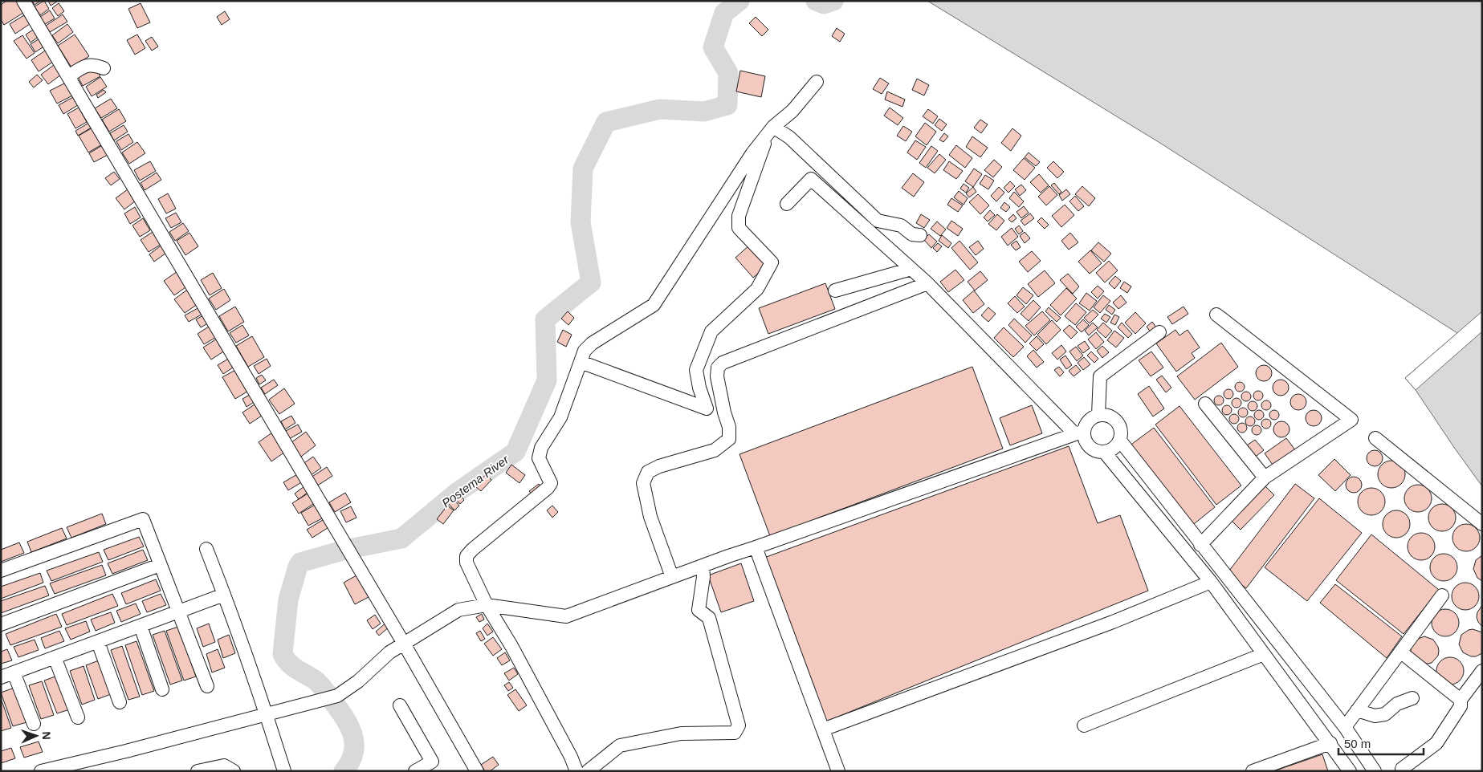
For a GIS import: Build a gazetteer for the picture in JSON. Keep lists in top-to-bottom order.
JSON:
{
  "water": ["Postema River"],
  "scale_bar": "50 m",
  "north": "right"
}
